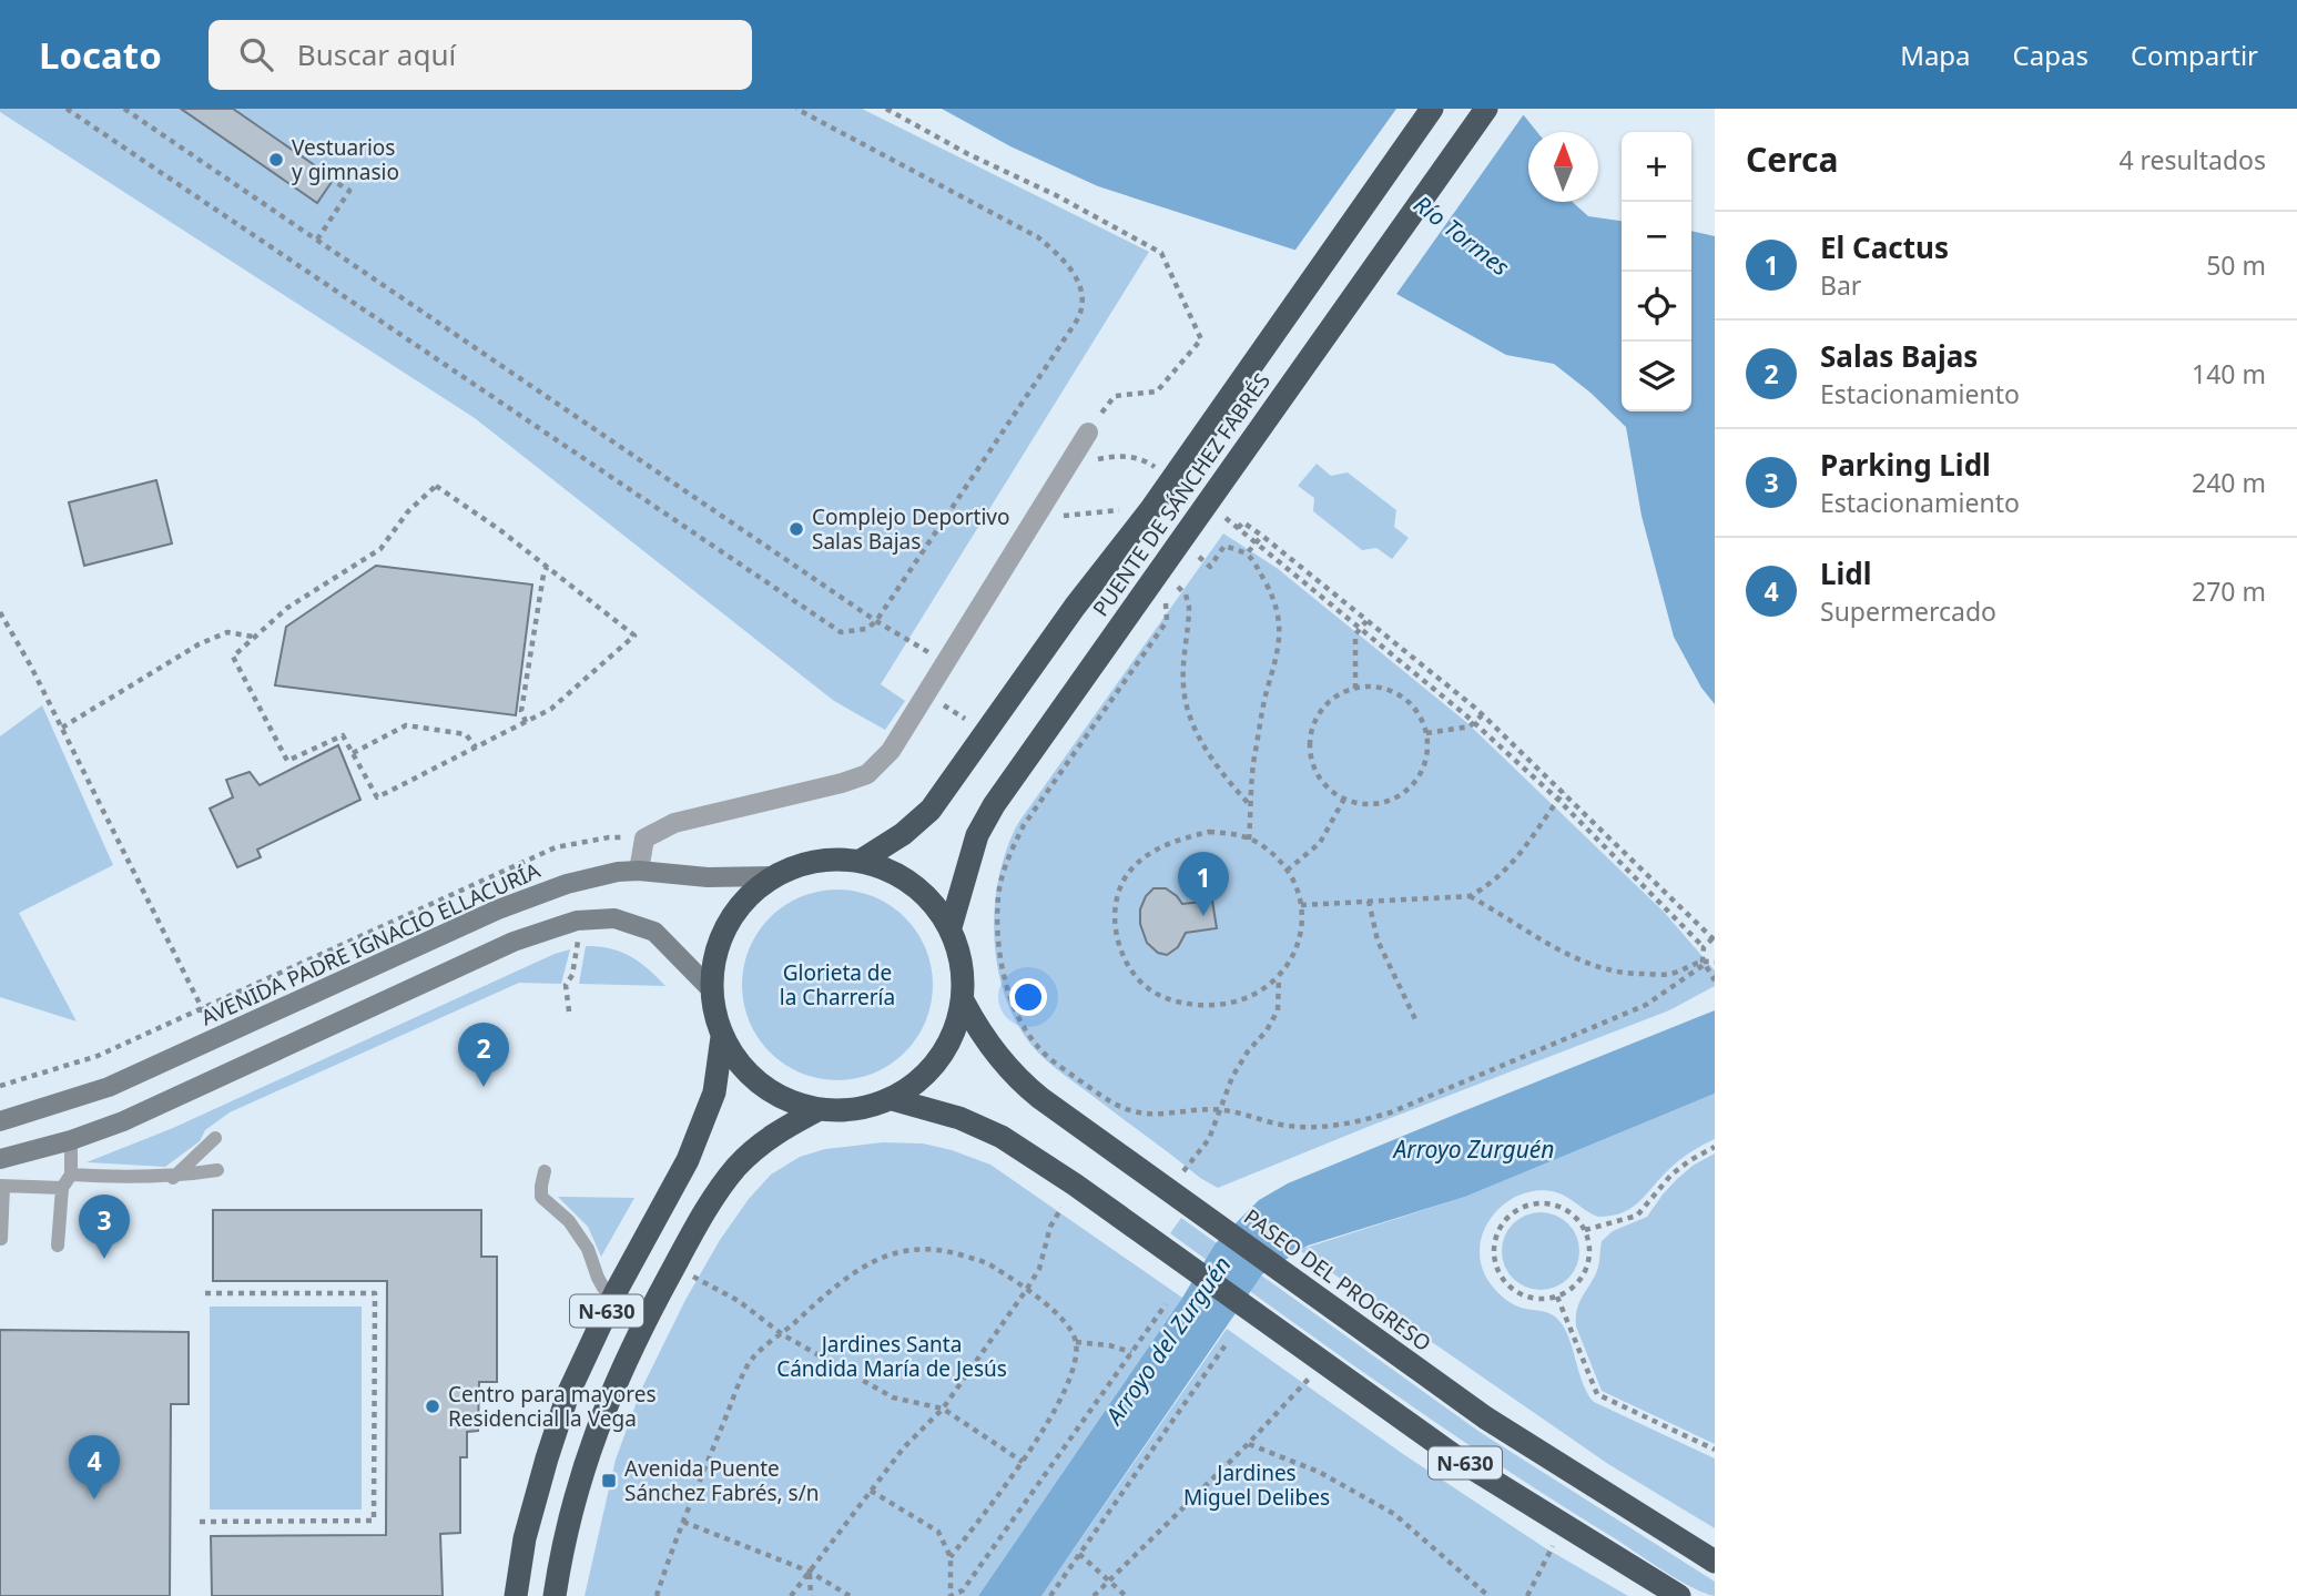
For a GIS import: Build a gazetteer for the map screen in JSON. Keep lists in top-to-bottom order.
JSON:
{
  "streets": {
    "highway": ["PUENTE DE SÁNCHEZ FABRÉS", "PASEO DEL PROGRESO", "N-630"],
    "main road": ["AVENIDA PADRE IGNACIO ELLACURÍA"]
  },
  "crossings": [
    ["PUENTE DE SÁNCHEZ FABRÉS", "AVENIDA PADRE IGNACIO ELLACURÍA"],
    ["PUENTE DE SÁNCHEZ FABRÉS", "PASEO DEL PROGRESO"],
    ["PUENTE DE SÁNCHEZ FABRÉS", "N-630"],
    ["AVENIDA PADRE IGNACIO ELLACURÍA", "PASEO DEL PROGRESO"],
    ["AVENIDA PADRE IGNACIO ELLACURÍA", "N-630"],
    ["PASEO DEL PROGRESO", "N-630"]
  ],
  "water": ["Río Tormes", "Arroyo Zurguén", "Arroyo del Zurguén"],
  "parks": ["Glorieta de la Charrería", "Jardines Santa Cándida María de Jesús", "Jardines Miguel Delibes"],
  "places": {
    "other": ["Vestuarios y gimnasio", "Complejo Deportivo Salas Bajas", "Centro para mayores Residencial la Vega"],
    "transit": ["Avenida Puente Sánchez Fabrés, s/n"]
  },
  "north": "top",
  "page": {
    "header": "Locato",
    "search": "Buscar aquí",
    "nav": ["Mapa", "Capas", "Compartir"],
    "heading": ["Cerca", "4 resultados"],
    "map_buttons": ["+", "−"],
    "list": [
      {
        "mark": "1",
        "name": "El Cactus",
        "note": "Bar",
        "value": "50 m"
      },
      {
        "mark": "2",
        "name": "Salas Bajas",
        "note": "Estacionamiento",
        "value": "140 m"
      },
      {
        "mark": "3",
        "name": "Parking Lidl",
        "note": "Estacionamiento",
        "value": "240 m"
      },
      {
        "mark": "4",
        "name": "Lidl",
        "note": "Supermercado",
        "value": "270 m"
      }
    ],
    "pins": [
      "1",
      "2",
      "3",
      "4"
    ]
  }
}
